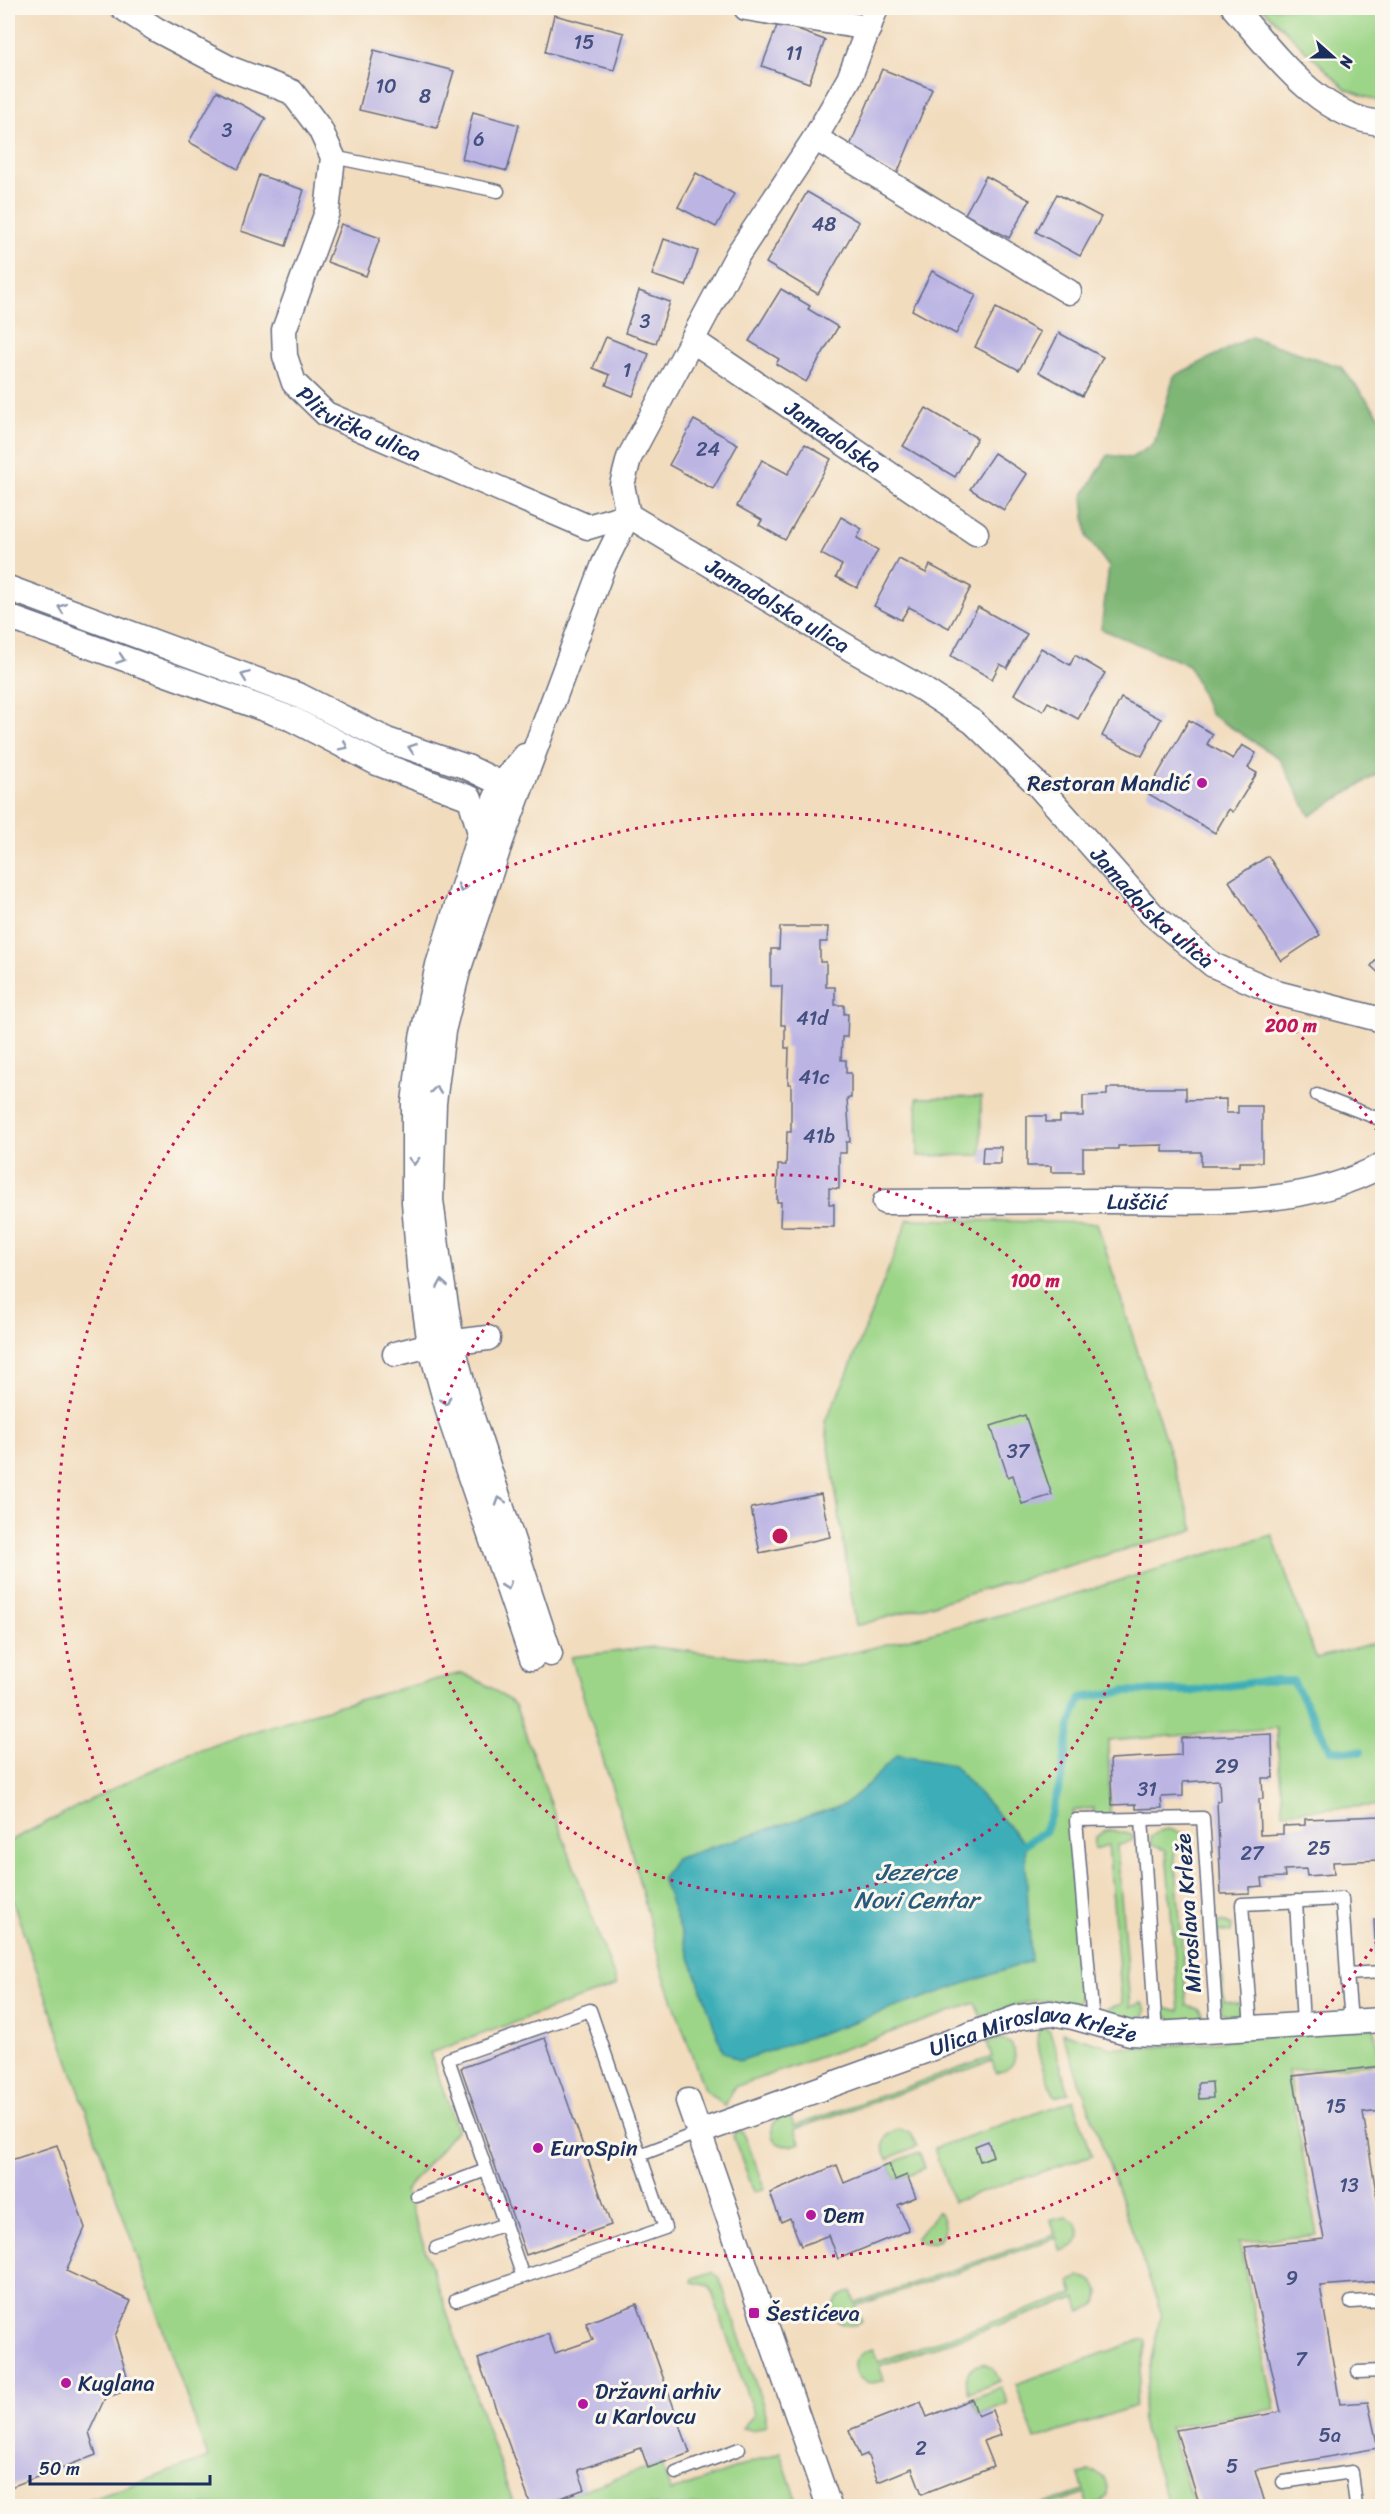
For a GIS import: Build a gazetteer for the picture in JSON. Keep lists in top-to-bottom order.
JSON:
{
  "streets": {
    "street": [
      "Plitvička ulica",
      "Jamadolska",
      "Jamadolska ulica",
      "Luščić",
      "Ulica Miroslava Krleže"
    ],
    "lane": ["Miroslava Krleže"]
  },
  "crossings": [
    ["Plitvička ulica", "Jamadolska ulica"],
    ["Miroslava Krleže", "Ulica Miroslava Krleže"]
  ],
  "water": ["Jezerce Novi Centar"],
  "places": {
    "other": [
      "Restoran Mandić",
      "EuroSpin",
      "Dem",
      "Kuglana",
      "Državni arhiv u Karlovcu"
    ],
    "transit": ["Šestićeva"]
  },
  "house_numbers": [
    "15",
    "11",
    "10",
    "8",
    "3",
    "6",
    "48",
    "3",
    "1",
    "24",
    "41d",
    "41c",
    "41b",
    "37",
    "29",
    "31",
    "25",
    "27",
    "15",
    "13",
    "9",
    "7",
    "5a",
    "2",
    "5"
  ],
  "scale_bar": "50 m",
  "north": "right",
  "rings": ["200 m", "100 m"]
}
